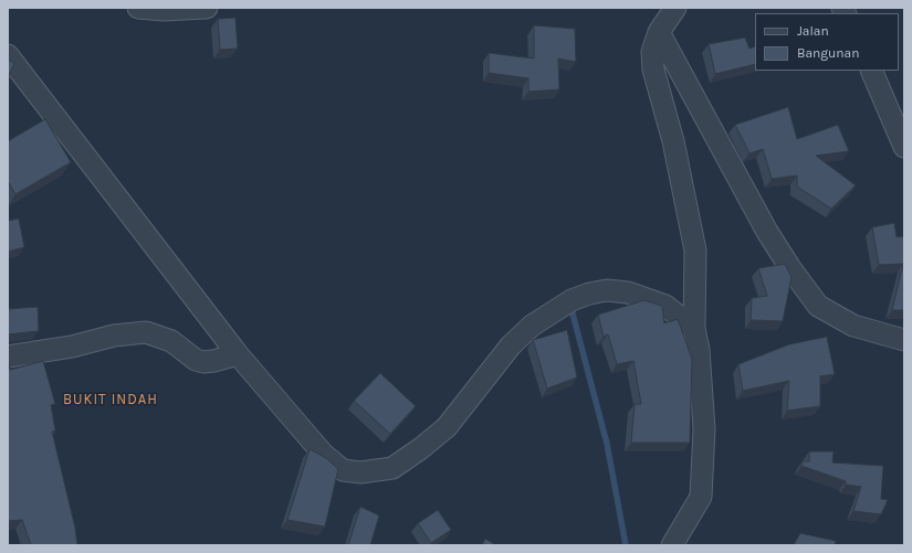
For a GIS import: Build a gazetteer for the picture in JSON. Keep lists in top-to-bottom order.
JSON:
{
  "districts": ["BUKIT INDAH"],
  "legend": ["Jalan", "Bangunan"]
}
